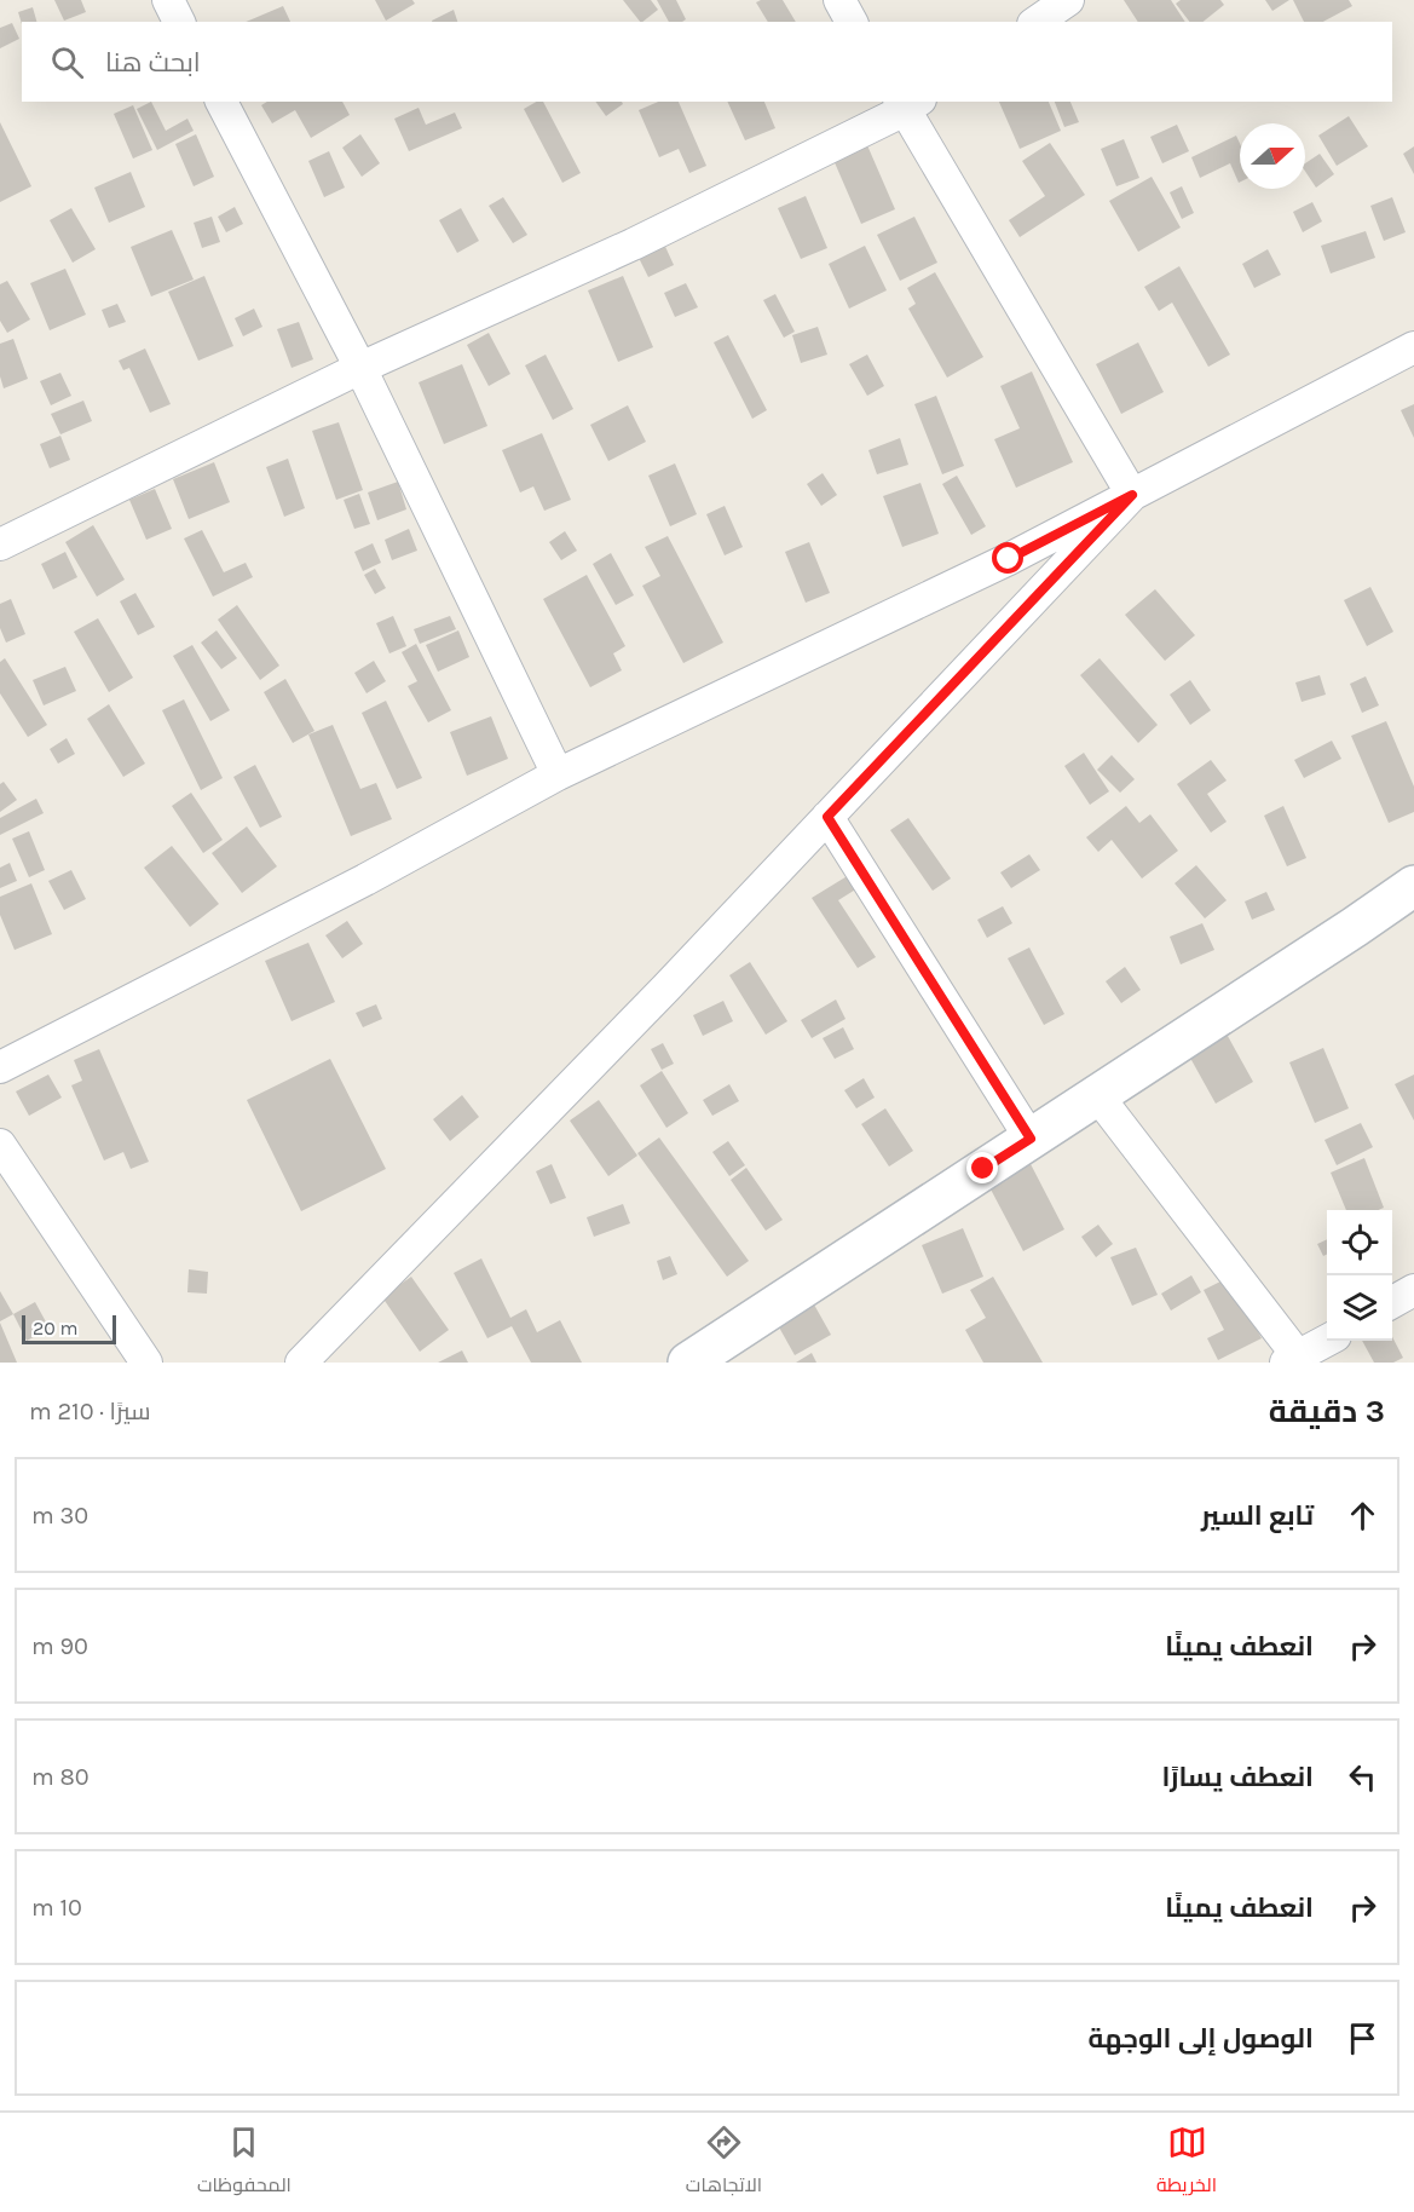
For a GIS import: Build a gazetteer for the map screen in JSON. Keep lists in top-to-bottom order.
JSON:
{
  "scale_bar": "20 m",
  "north": "right",
  "page": {
    "search": "ابحث هنا",
    "scale": "20 m",
    "heading": ["3 دقيقة", "سيرًا · 210 m"],
    "list": [
      ["تابع السير", "30 m"],
      ["انعطف يمينًا", "90 m"],
      ["انعطف يسارًا", "80 m"],
      ["انعطف يمينًا", "10 m"],
      "الوصول إلى الوجهة"
    ],
    "nav": ["الخريطة", "الاتجاهات", "المحفوظات"]
  }
}
